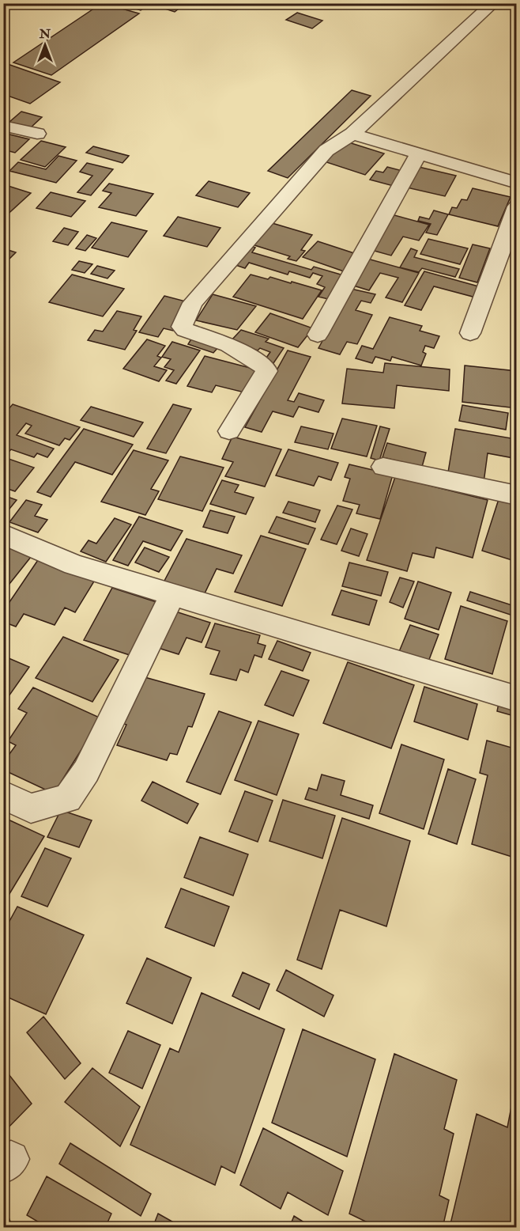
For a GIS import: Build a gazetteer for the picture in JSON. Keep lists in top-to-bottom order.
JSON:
{
  "north": "top"
}
